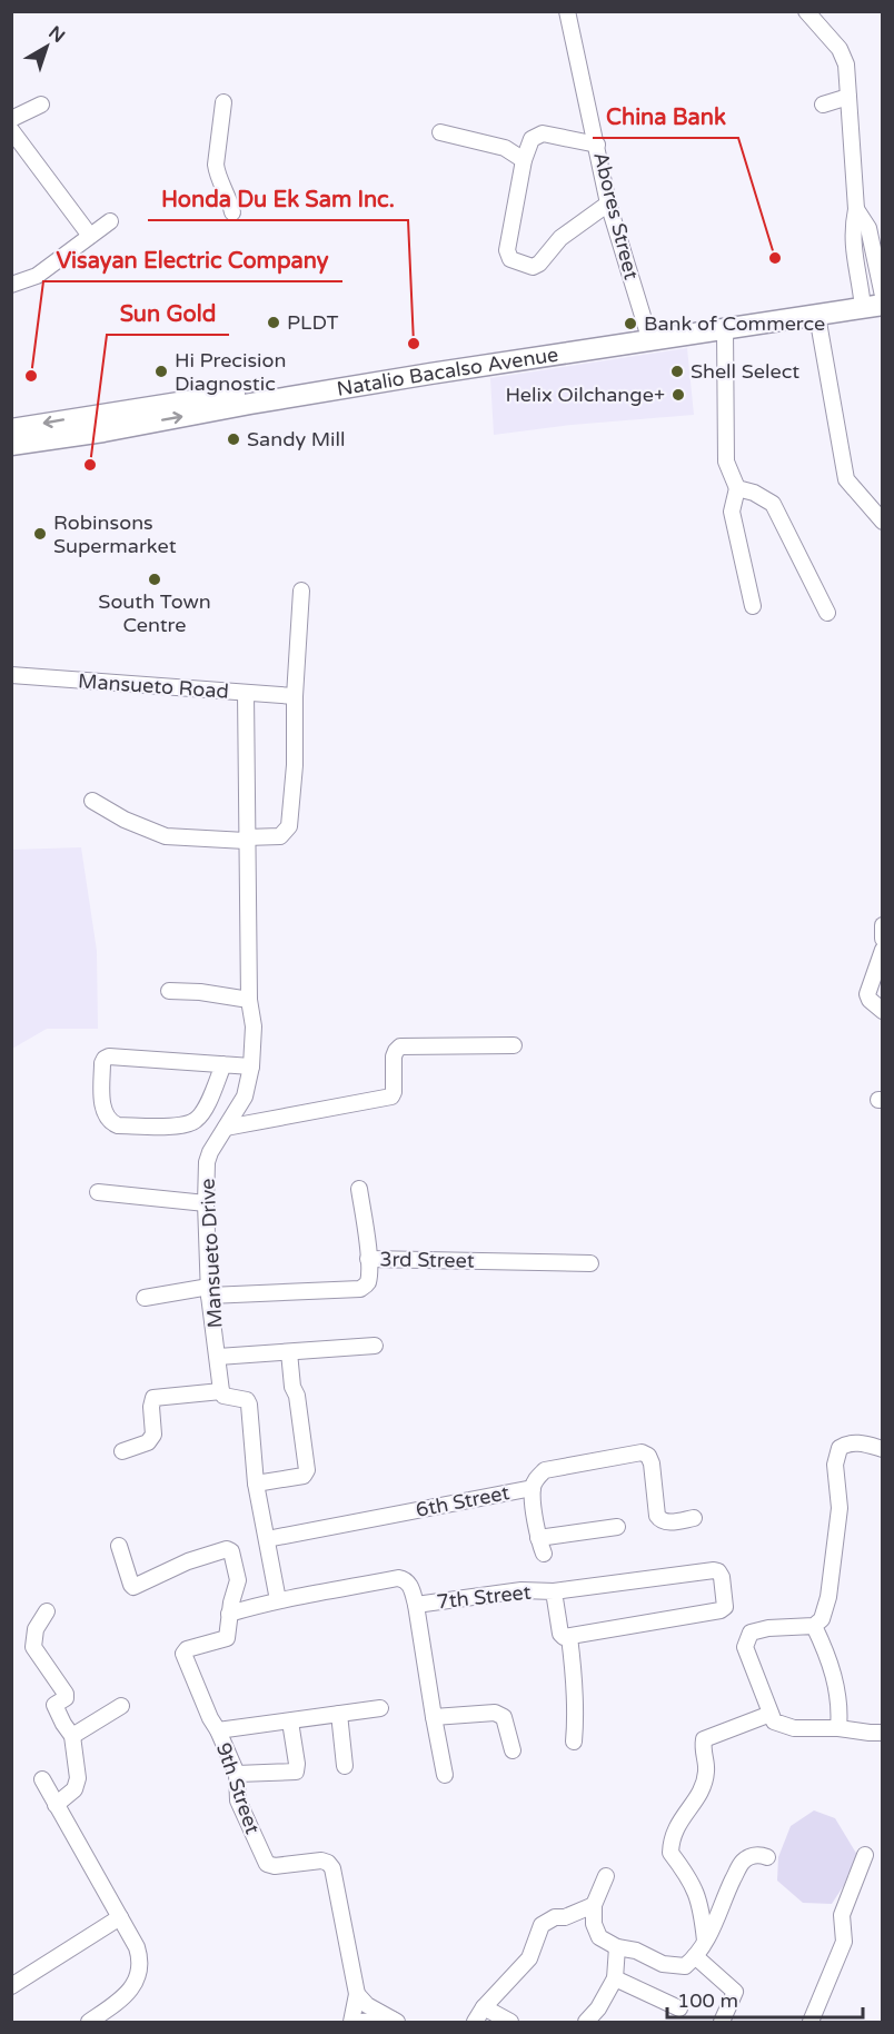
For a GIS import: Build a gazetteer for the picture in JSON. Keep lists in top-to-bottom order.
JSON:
{
  "streets": {
    "main road": ["Natalio Bacalso Avenue"],
    "street": [
      "Abores Street",
      "Mansueto Road",
      "Mansueto Drive",
      "3rd Street",
      "6th Street",
      "7th Street",
      "9th Street"
    ]
  },
  "crossings": [
    ["Abores Street", "Natalio Bacalso Avenue"],
    ["Mansueto Road", "Mansueto Drive"],
    ["Mansueto Drive", "3rd Street"],
    ["7th Street", "9th Street"]
  ],
  "places": [
    "China Bank",
    "PLDT",
    "Bank of Commerce",
    "Honda Du Ek Sam Inc.",
    "Hi Precision Diagnostic",
    "Shell Select",
    "Visayan Electric Company",
    "Helix Oilchange+",
    "Sandy Mill",
    "Sun Gold",
    "Robinsons Supermarket",
    "South Town Centre"
  ],
  "scale_bar": "100 m",
  "north": "top right"
}
